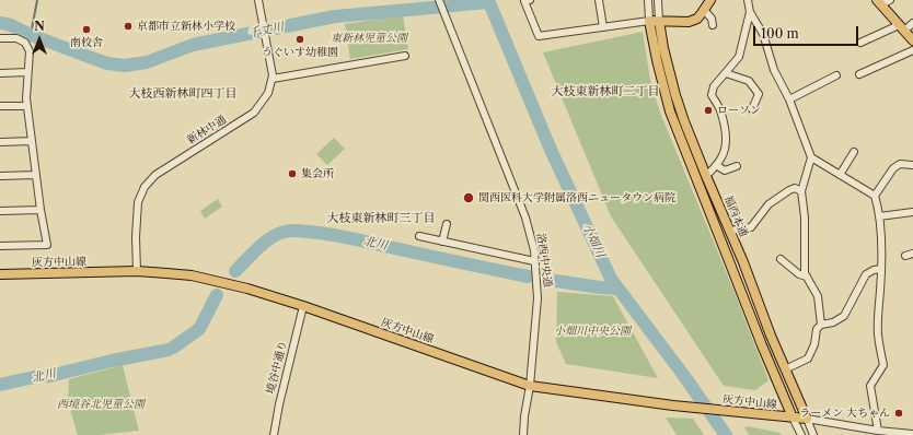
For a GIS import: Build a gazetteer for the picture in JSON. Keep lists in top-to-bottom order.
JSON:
{
  "streets": {
    "main road": ["福西本通", "灰方中山線"],
    "street": ["新林中通", "洛西中央通", "境谷中通り"]
  },
  "crossings": [
    ["新林中通", "灰方中山線"],
    ["福西本通", "灰方中山線"],
    ["洛西中央通", "灰方中山線"],
    ["灰方中山線", "境谷中通り"]
  ],
  "districts": ["大枝東新林町二丁目", "大枝西新林町四丁目", "大枝東新林町三丁目"],
  "water": ["千丈川", "小畑川", "北川"],
  "parks": ["東新林児童公園", "小畑川中央公園", "西境谷北児童公園"],
  "places": [
    "京都市立新林小学校",
    "南校舎",
    "うぐいす幼稚園",
    "ローソン",
    "集会所",
    "関西医科大学附属洛西ニュータウン病院",
    "ラーメン 大ちゃん"
  ],
  "scale_bar": "100 m",
  "north": "top"
}
